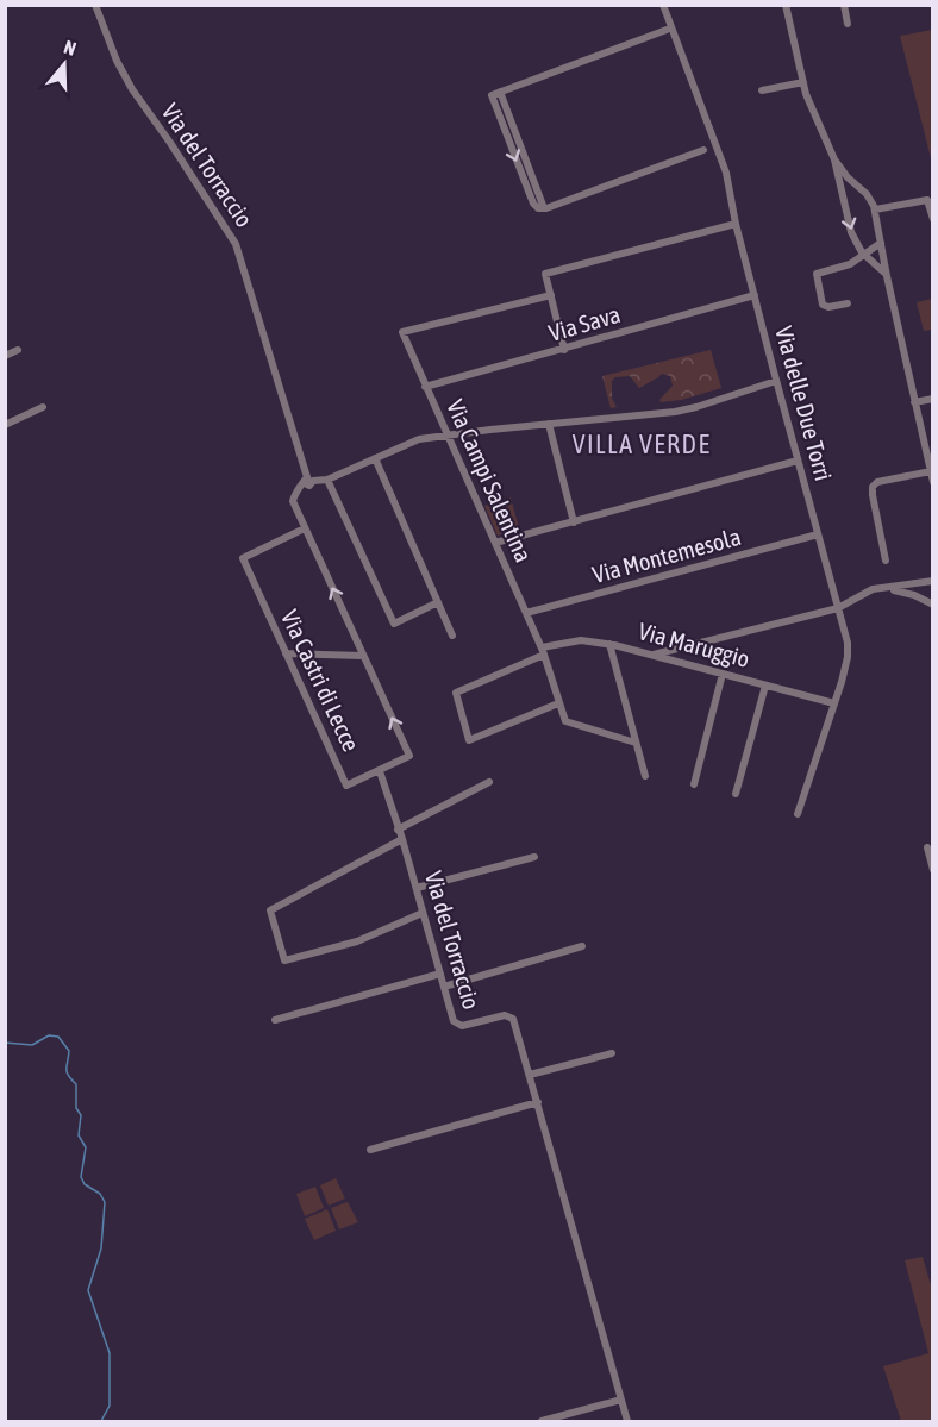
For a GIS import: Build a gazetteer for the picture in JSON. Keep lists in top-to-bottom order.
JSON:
{
  "streets": {
    "street": [
      "Via del Torraccio",
      "Via Sava",
      "Via delle Due Torri",
      "Via Campi Salentina",
      "Via Montemesola",
      "Via Maruggio",
      "Via Castri di Lecce"
    ]
  },
  "crossings": [
    ["Via del Torraccio", "Via Castri di Lecce"],
    ["Via Sava", "Via delle Due Torri"],
    ["Via Sava", "Via Campi Salentina"],
    ["Via delle Due Torri", "Via Montemesola"],
    ["Via delle Due Torri", "Via Maruggio"],
    ["Via Campi Salentina", "Via Montemesola"],
    ["Via Campi Salentina", "Via Maruggio"]
  ],
  "districts": ["VILLA VERDE"],
  "north": "top"
}
